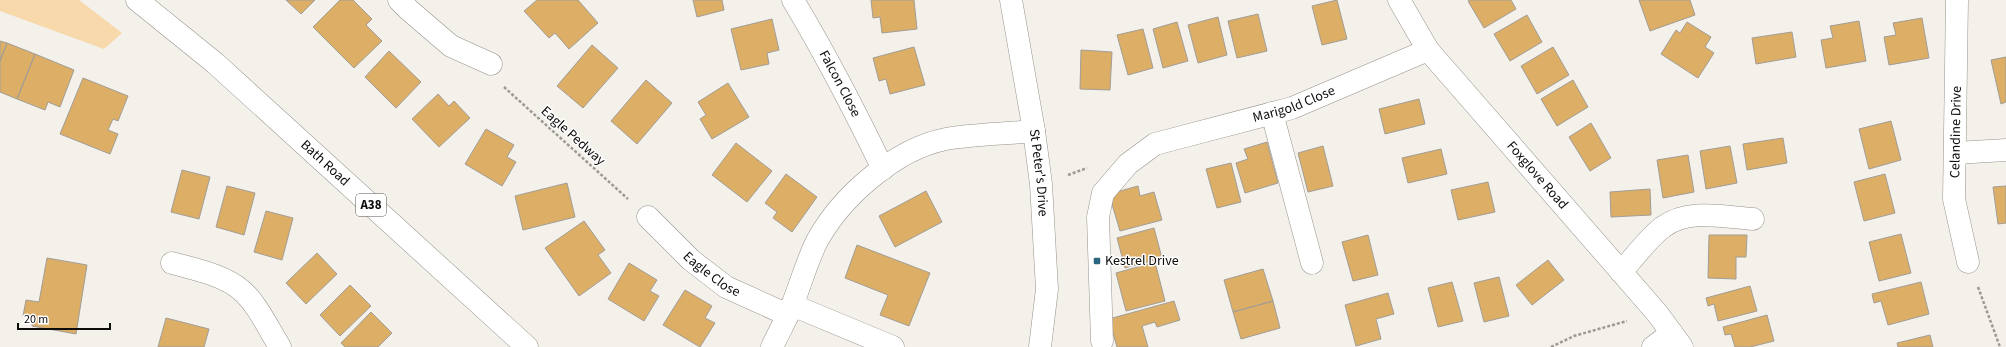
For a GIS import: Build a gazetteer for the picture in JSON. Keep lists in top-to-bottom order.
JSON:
{
  "streets": {
    "street": [
      "Falcon Close",
      "Marigold Close",
      "Celandine Drive",
      "Bath Road",
      "St Peter's Drive",
      "Foxglove Road",
      "A38",
      "Eagle Close"
    ],
    "path": ["Eagle Pedway"]
  },
  "crossings": [
    ["Marigold Close", "Foxglove Road"],
    ["Eagle Pedway", "Eagle Close"]
  ],
  "places": {
    "transit": ["Kestrel Drive"]
  },
  "scale_bar": "20 m"
}
